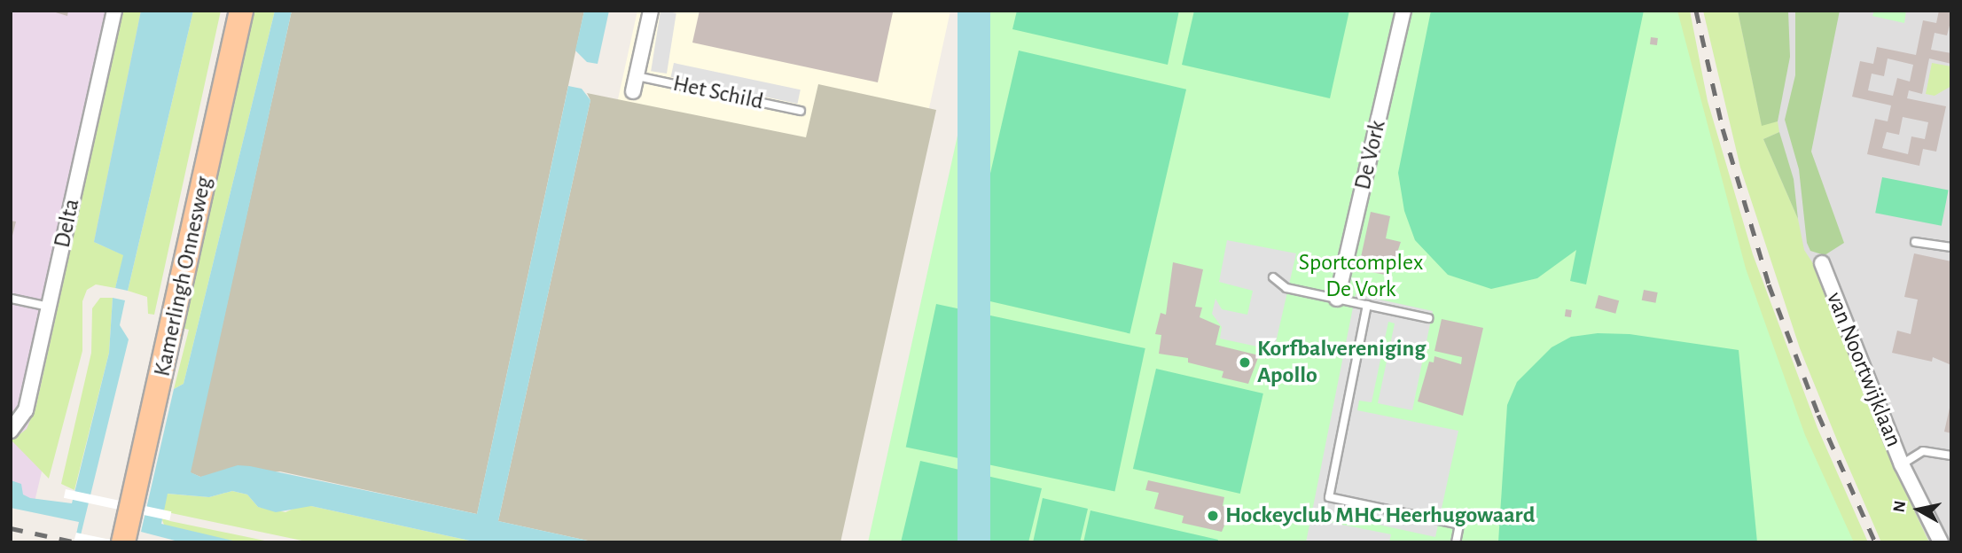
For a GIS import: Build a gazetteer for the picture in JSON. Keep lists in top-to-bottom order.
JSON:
{
  "streets": {
    "main road": ["Kamerlingh Onnesweg"],
    "street": ["De Vork", "Delta", "van Noortwijklaan"],
    "lane": ["Het Schild"]
  },
  "parks": ["Sportcomplex De Vork"],
  "places": ["Korfbalvereniging Apollo", "Hockeyclub MHC Heerhugowaard"],
  "north": "left"
}
